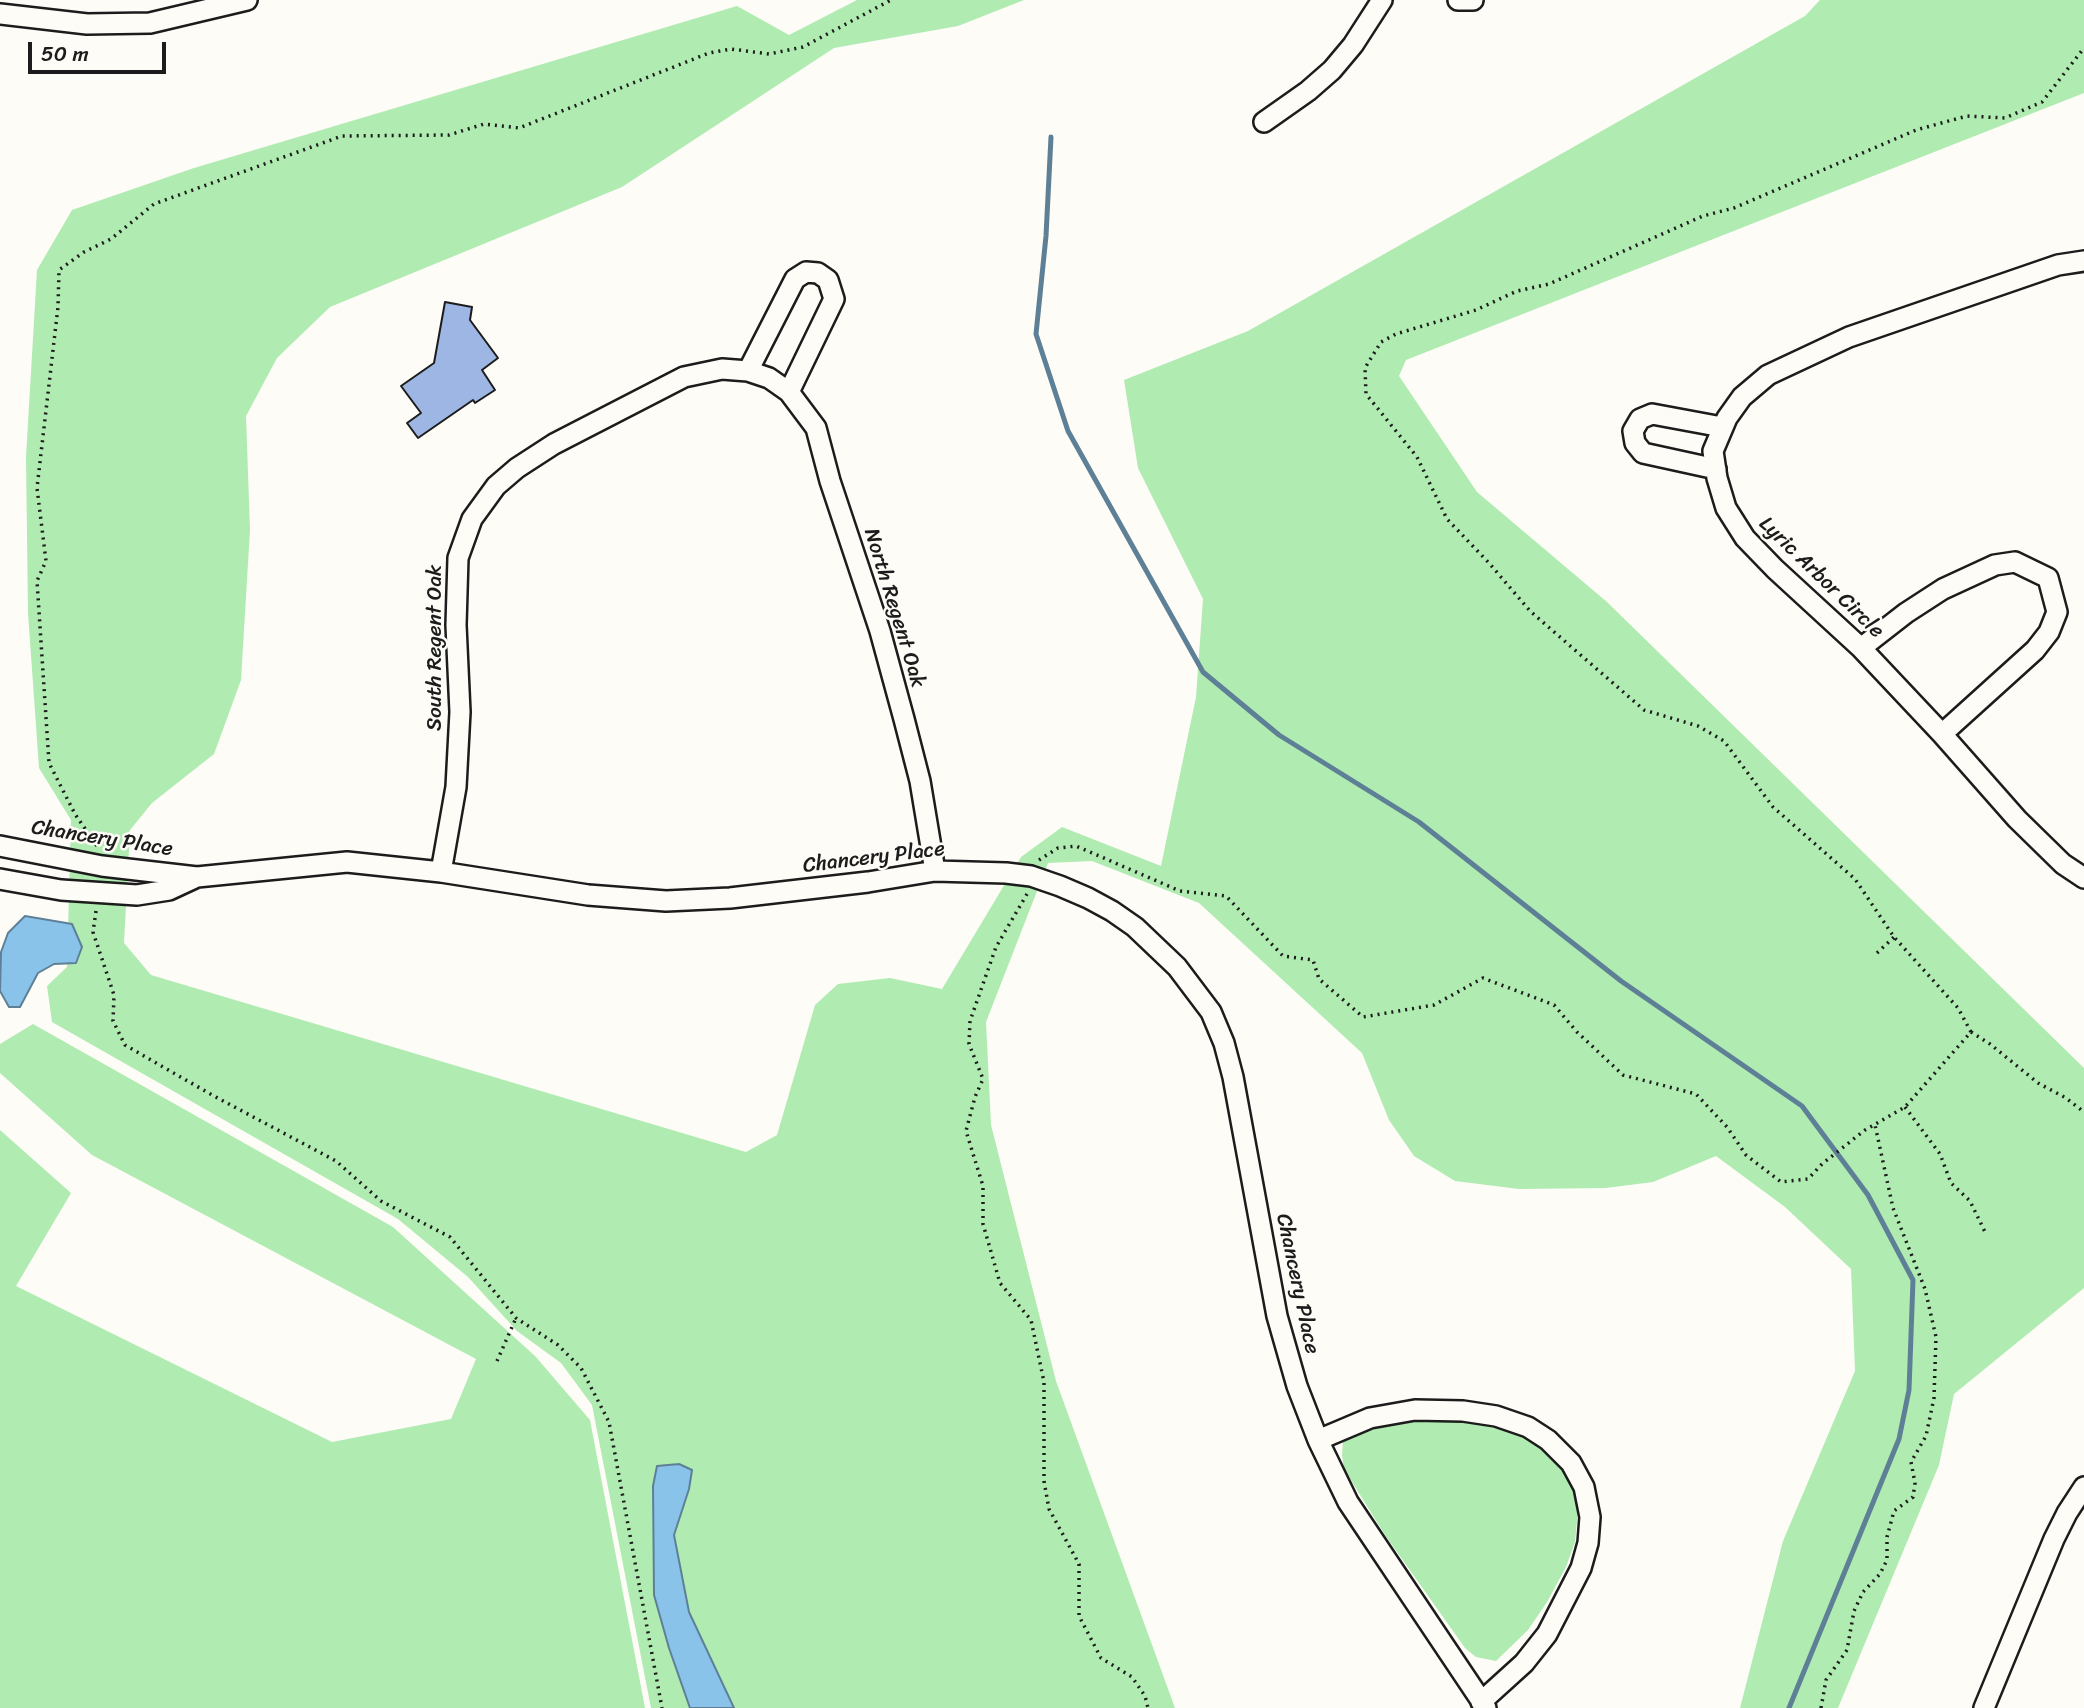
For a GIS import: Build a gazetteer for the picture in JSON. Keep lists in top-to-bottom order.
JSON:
{
  "streets": {
    "street": [
      "Lyric Arbor Circle",
      "North Regent Oak",
      "South Regent Oak",
      "Chancery Place"
    ]
  },
  "crossings": [
    ["North Regent Oak", "South Regent Oak"],
    ["North Regent Oak", "Chancery Place"],
    ["South Regent Oak", "Chancery Place"]
  ],
  "scale_bar": "50 m"
}
